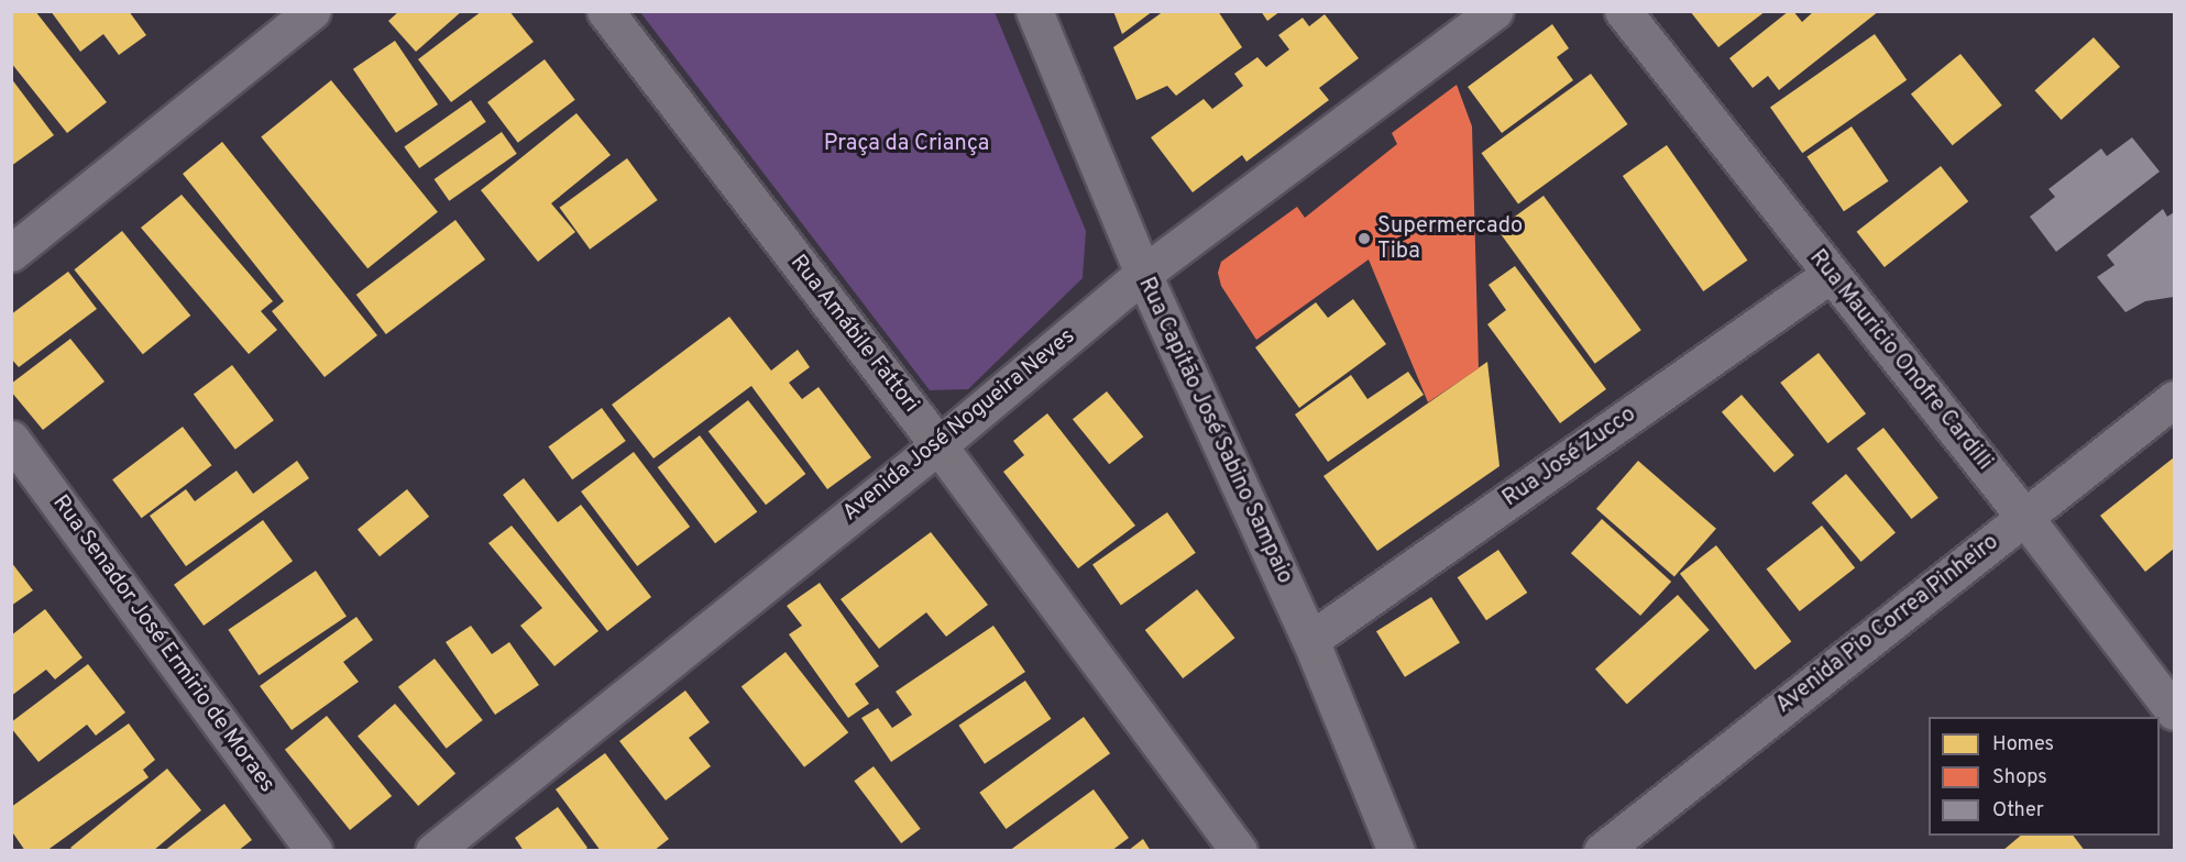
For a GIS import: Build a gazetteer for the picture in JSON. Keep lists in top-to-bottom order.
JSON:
{
  "streets": {
    "street": [
      "Rua Amábile Fattori",
      "Rua Mauricio Onofre Cardilli",
      "Avenida José Nogueira Neves",
      "Rua Capitão José Sabino Sampaio",
      "Rua José Zucco",
      "Avenida Pio Correa Pinheiro",
      "Rua Senador José Ermirio de Moraes"
    ]
  },
  "crossings": [
    ["Rua Amábile Fattori", "Avenida José Nogueira Neves"],
    ["Rua Mauricio Onofre Cardilli", "Rua José Zucco"],
    ["Rua Mauricio Onofre Cardilli", "Avenida Pio Correa Pinheiro"],
    ["Avenida José Nogueira Neves", "Rua Capitão José Sabino Sampaio"],
    ["Rua Capitão José Sabino Sampaio", "Rua José Zucco"]
  ],
  "parks": ["Praça da Criança"],
  "places": ["Supermercado Tiba"],
  "legend": ["Homes", "Shops", "Other"]
}
